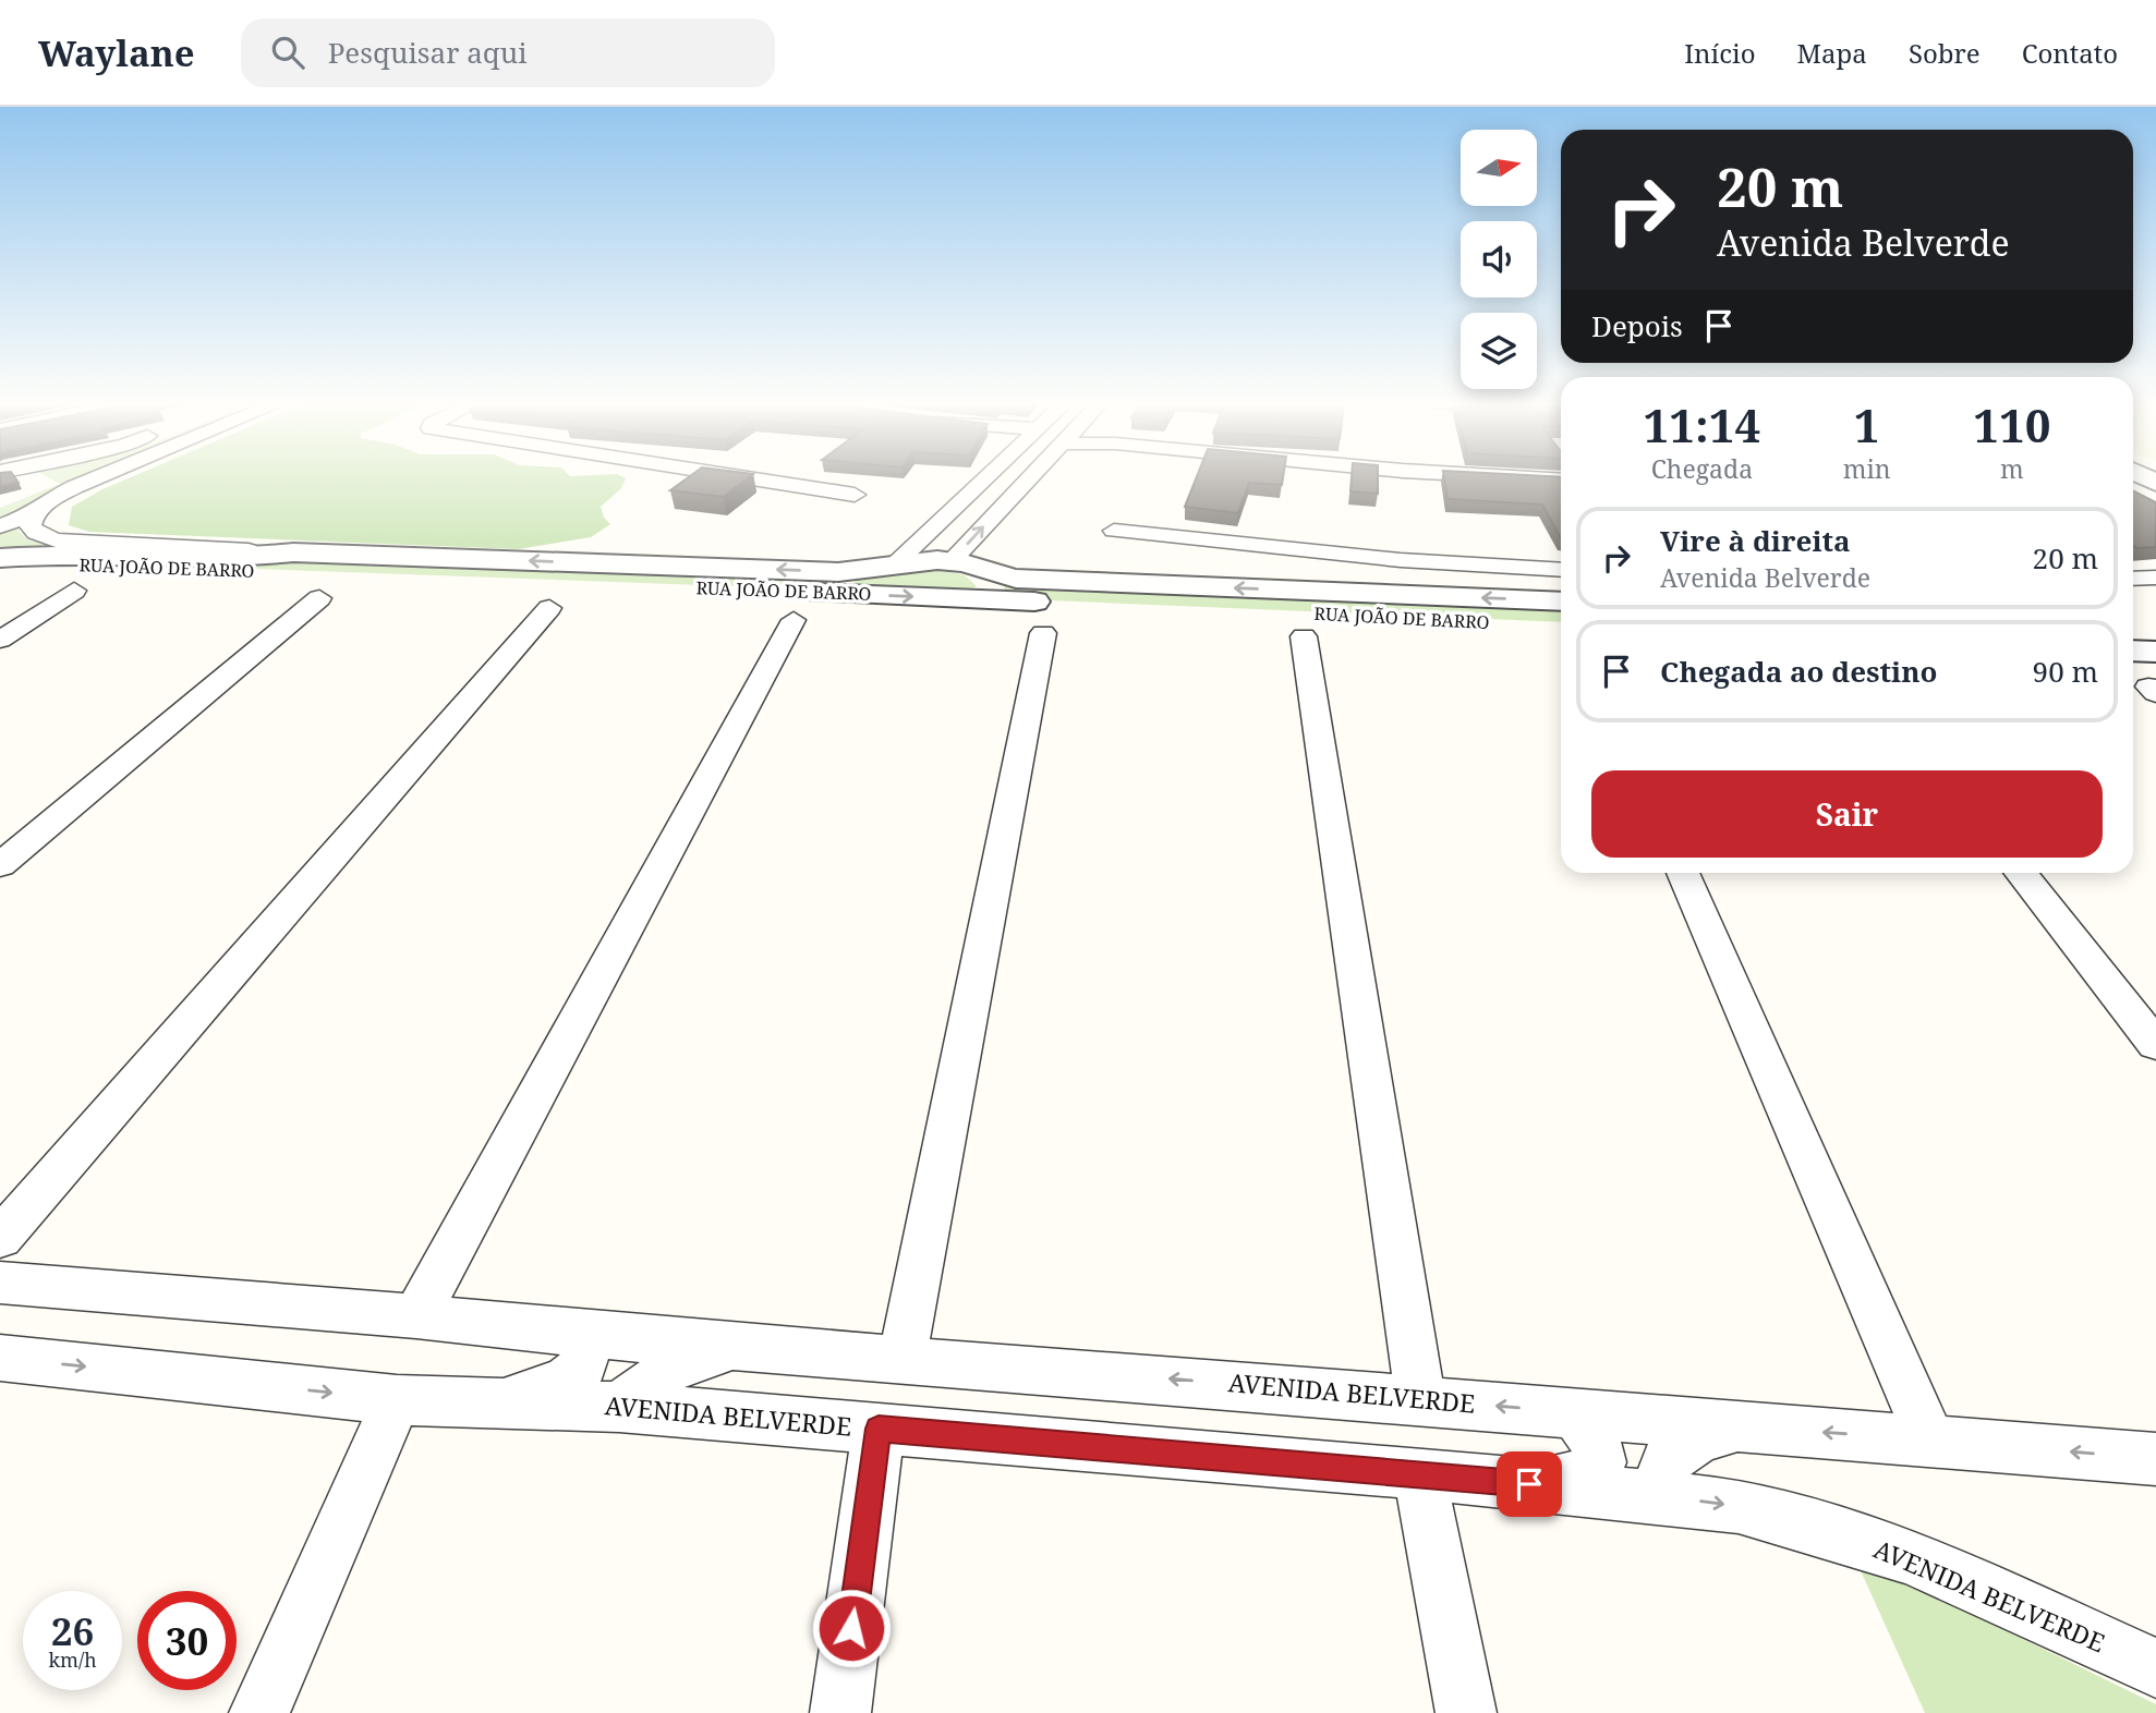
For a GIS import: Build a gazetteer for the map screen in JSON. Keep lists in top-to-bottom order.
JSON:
{
  "streets": {
    "street": ["RUA JOÃO DE BARRO", "AVENIDA BELVERDE"]
  },
  "north": "right",
  "page": {
    "header": "Waylane",
    "search": "Pesquisar aqui",
    "nav": [
      "Início",
      "Mapa",
      "Sobre",
      "Contato"
    ],
    "turn": ["20 m", "Avenida Belverde"],
    "then": "Depois",
    "eta": [
      "11:14",
      "Chegada",
      "1",
      "min",
      "110",
      "m"
    ],
    "list": [
      {
        "name": "Vire à direita",
        "note": "Avenida Belverde",
        "value": "20 m"
      },
      {
        "name": "Chegada ao destino",
        "value": "90 m"
      }
    ],
    "buttons": "Sair",
    "speed": "26 km/h",
    "limit": "30"
  }
}
